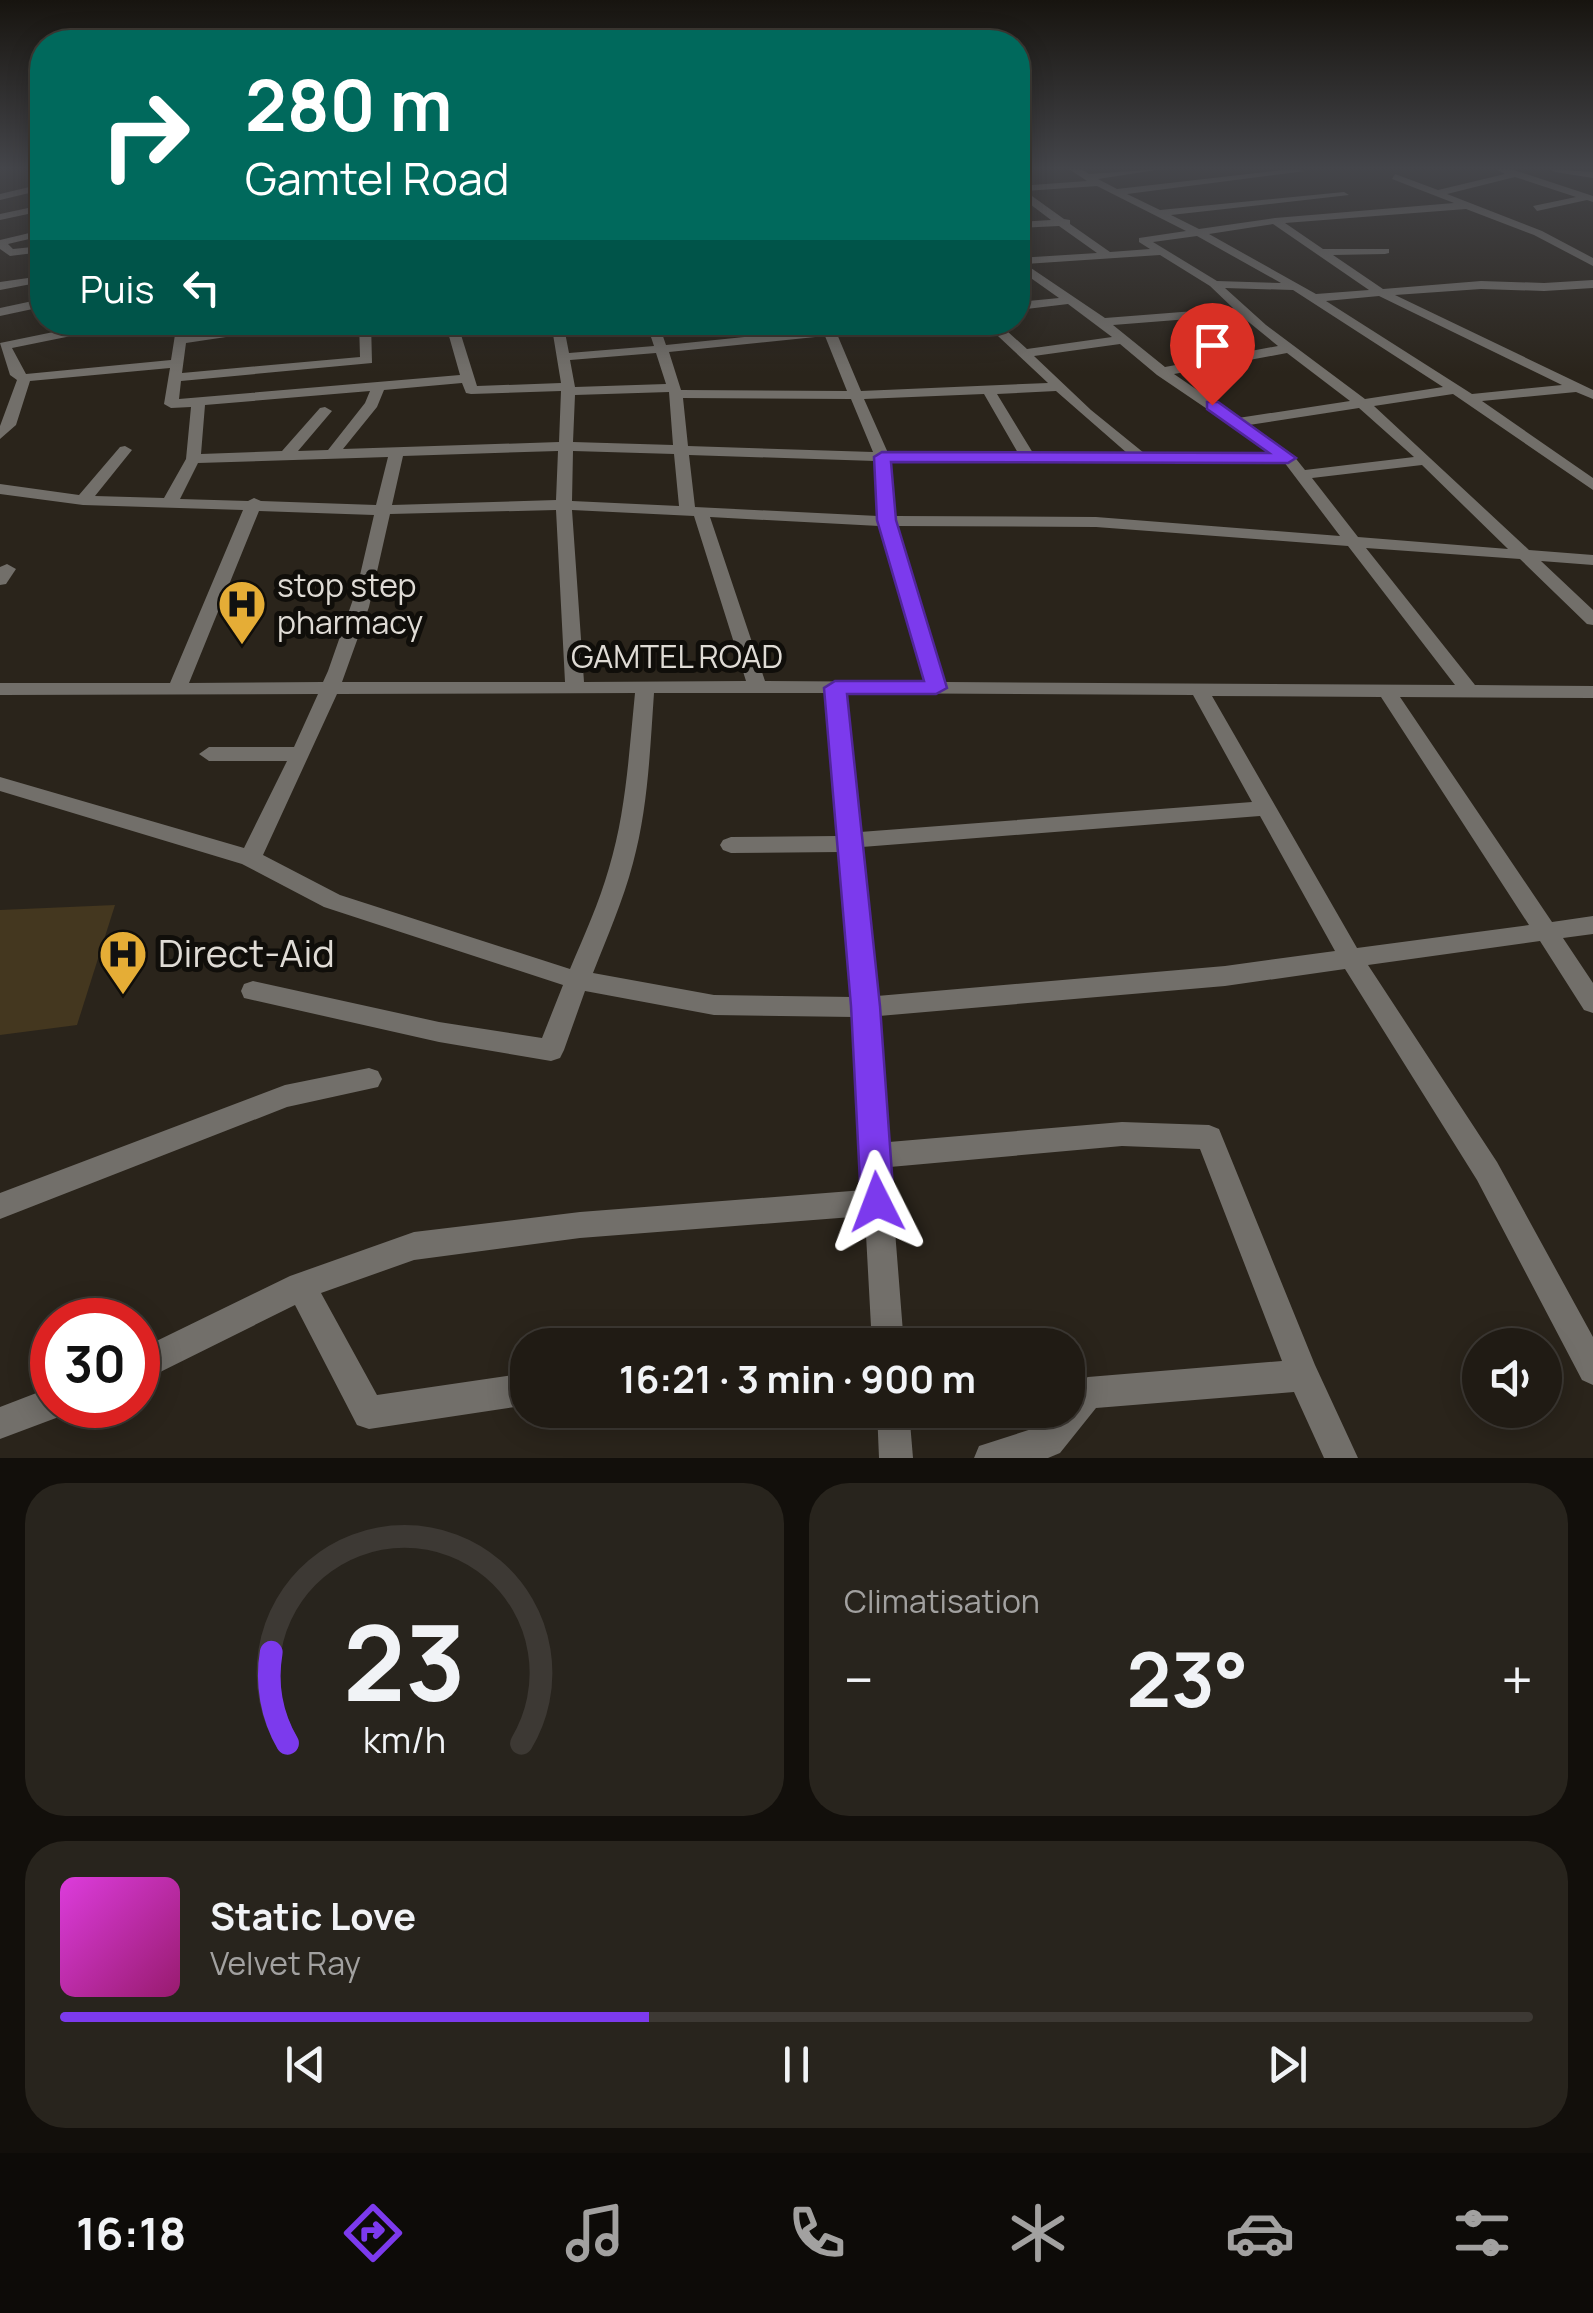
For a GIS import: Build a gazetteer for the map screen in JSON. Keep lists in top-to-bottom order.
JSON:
{
  "streets": {
    "street": ["GAMTEL ROAD"]
  },
  "places": {
    "hospital": ["stop step pharmacy", "Direct-Aid"]
  },
  "page": {
    "turn": ["280 m", "Gamtel Road"],
    "then": "Puis",
    "limit": "30",
    "trip": "16:21 · 3 min · 900 m",
    "tile": "Climatisation",
    "heat": ["−", "23°", "+"],
    "song": ["Static Love", "Velvet Ray"],
    "tabs": "16:18",
    "gauge": ["23", "km/h"]
  }
}
